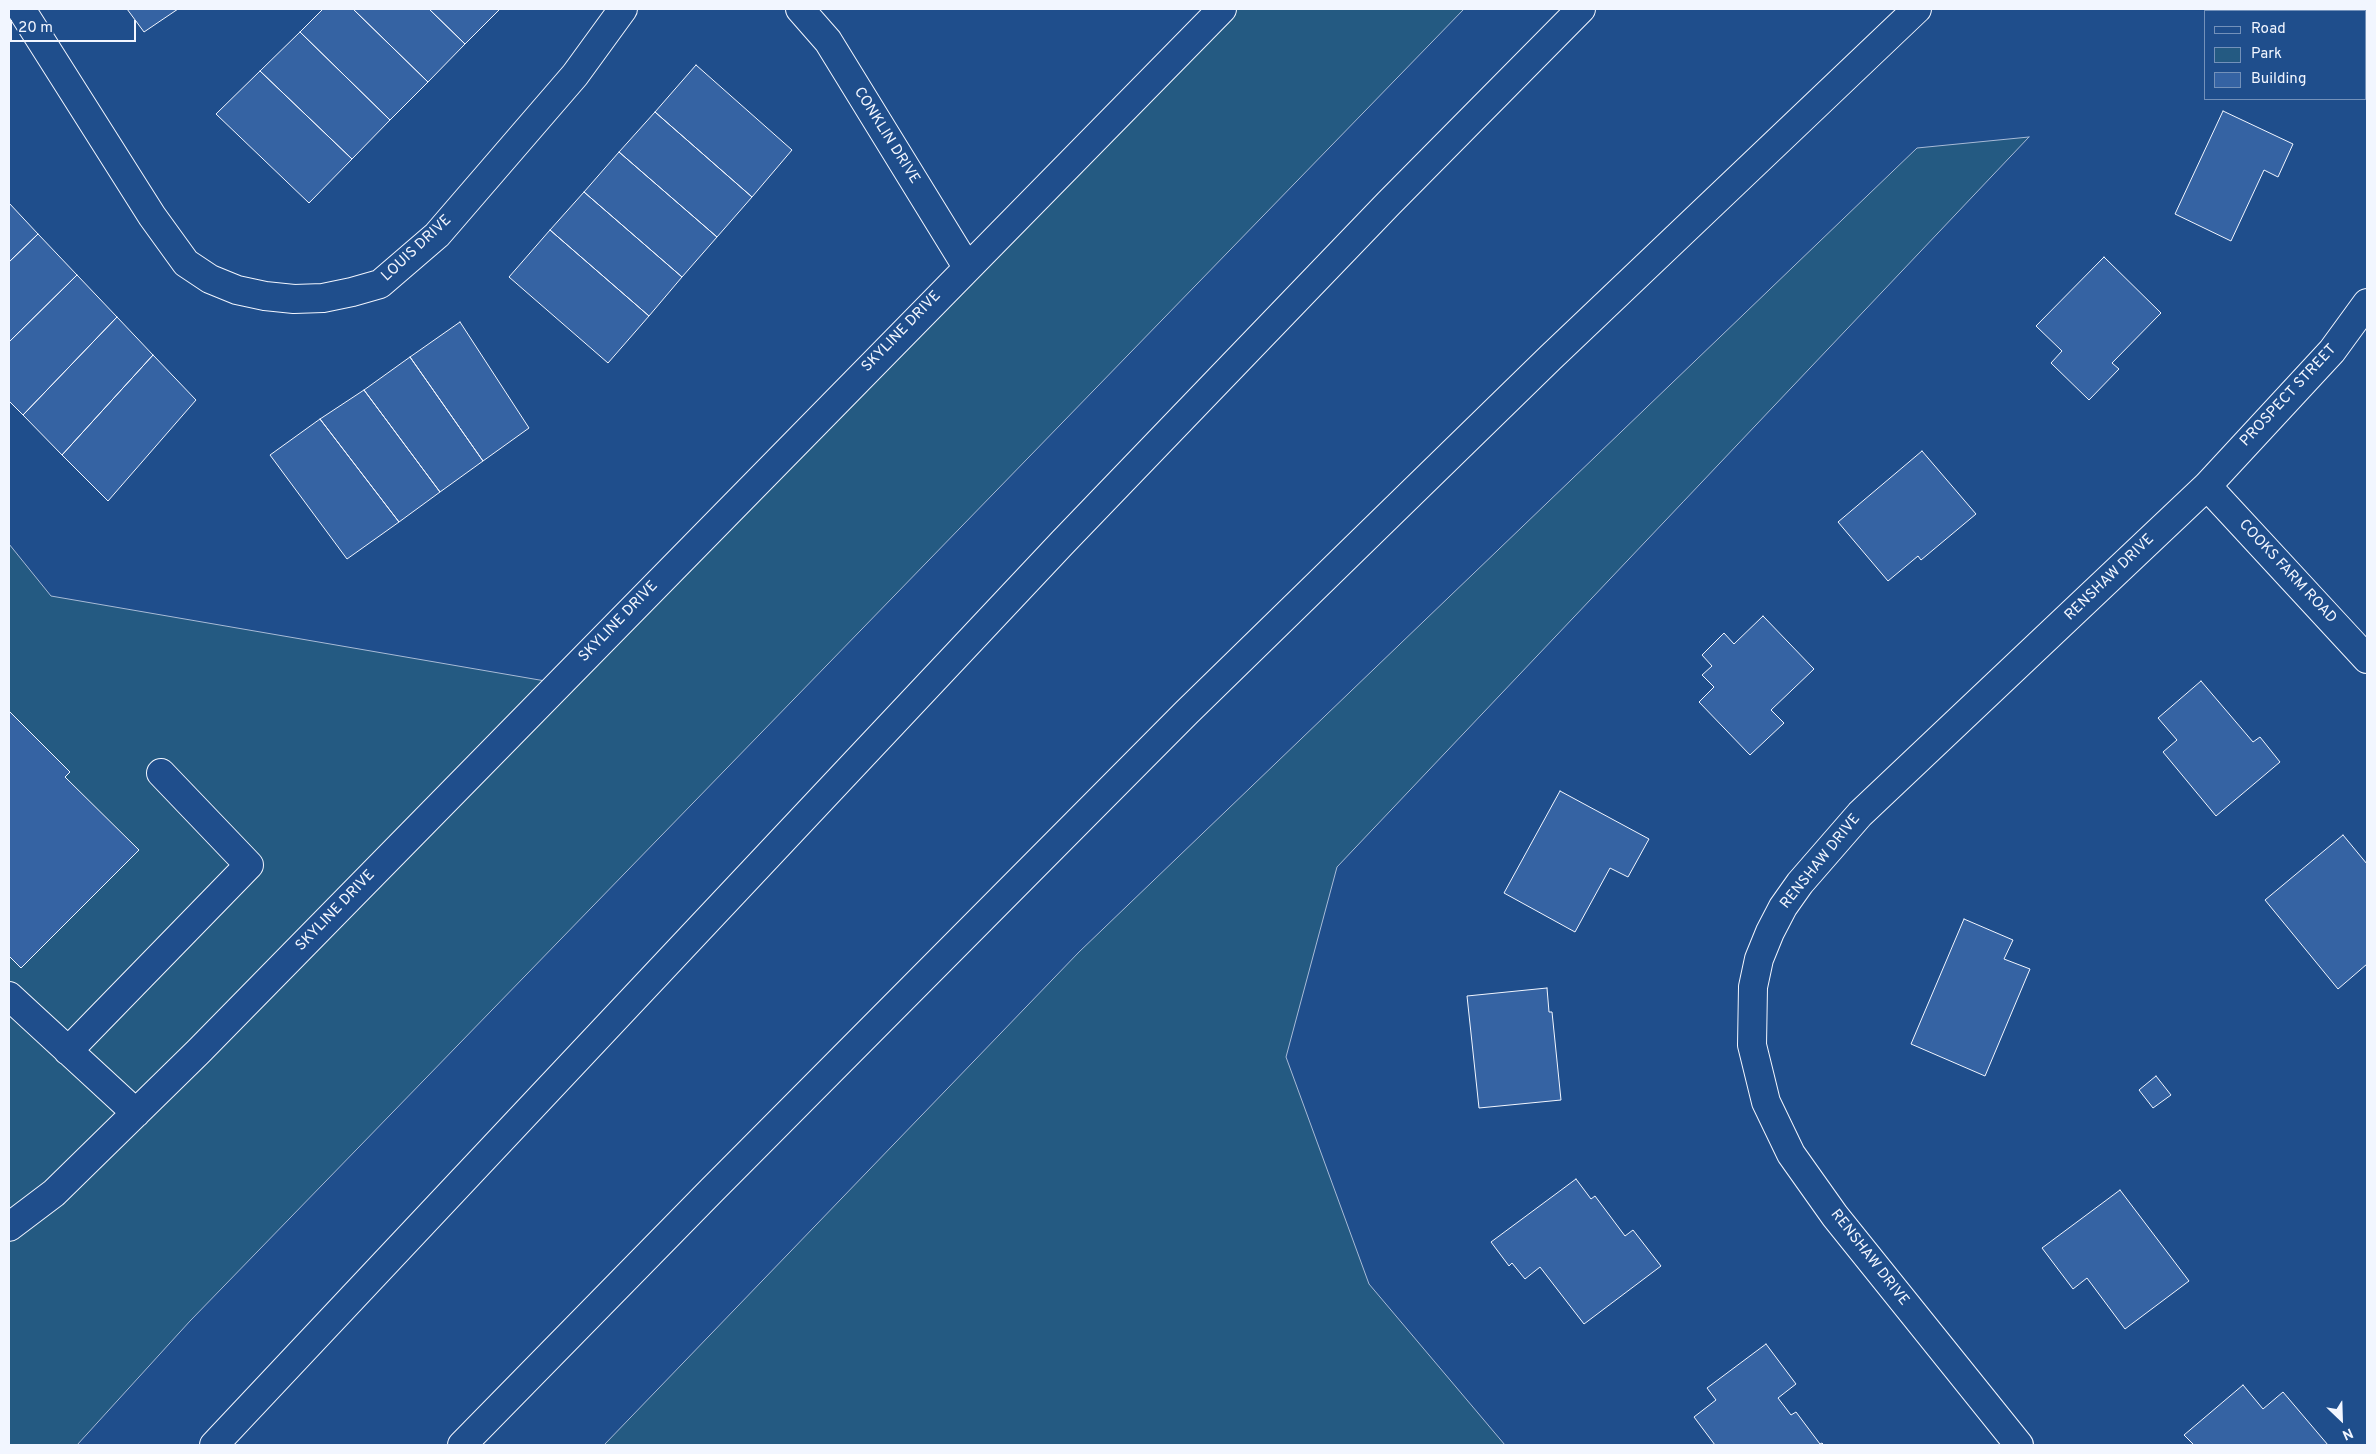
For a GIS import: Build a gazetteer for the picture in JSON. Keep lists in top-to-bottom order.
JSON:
{
  "streets": {
    "main road": [
      "CONKLIN DRIVE",
      "LOUIS DRIVE",
      "SKYLINE DRIVE",
      "PROSPECT STREET",
      "COOKS FARM ROAD",
      "RENSHAW DRIVE"
    ]
  },
  "crossings": [
    ["CONKLIN DRIVE", "SKYLINE DRIVE"],
    ["PROSPECT STREET", "COOKS FARM ROAD"],
    ["PROSPECT STREET", "RENSHAW DRIVE"],
    ["COOKS FARM ROAD", "RENSHAW DRIVE"]
  ],
  "legend": ["Road", "Park", "Building"],
  "scale_bar": "20 m",
  "north": "bottom right"
}
